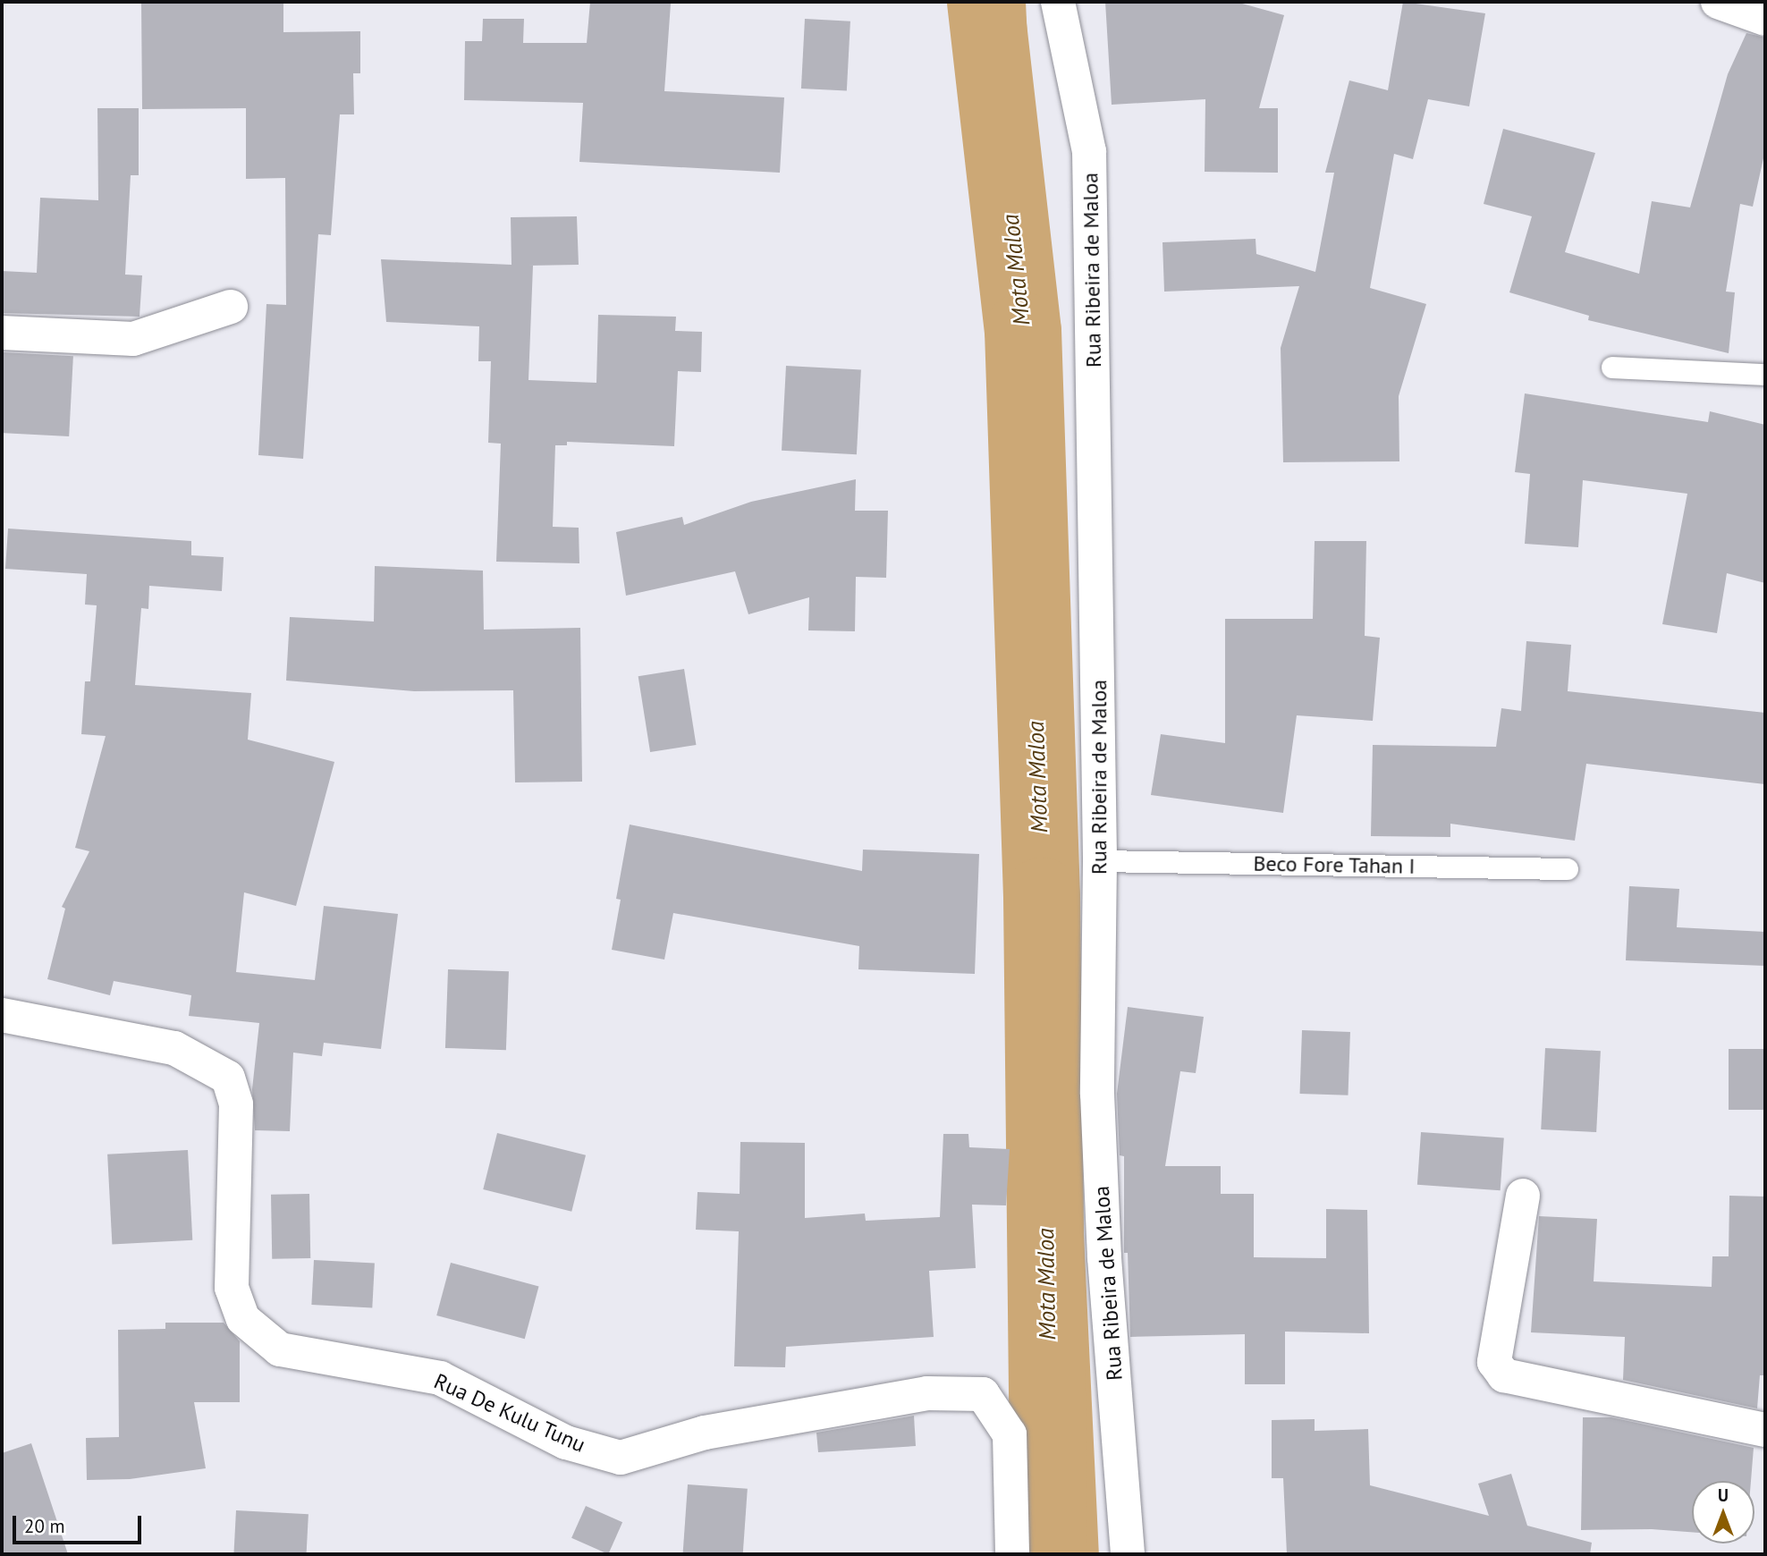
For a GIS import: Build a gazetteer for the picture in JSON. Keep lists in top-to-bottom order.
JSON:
{
  "streets": {
    "street": ["Rua Ribeira de Maloa", "Rua De Kulu Tunu"],
    "lane": ["Beco Fore Tahan I"]
  },
  "crossings": [
    ["Rua Ribeira de Maloa", "Beco Fore Tahan I"]
  ],
  "water": ["Mota Maloa"],
  "scale_bar": "20 m",
  "north": "top"
}
